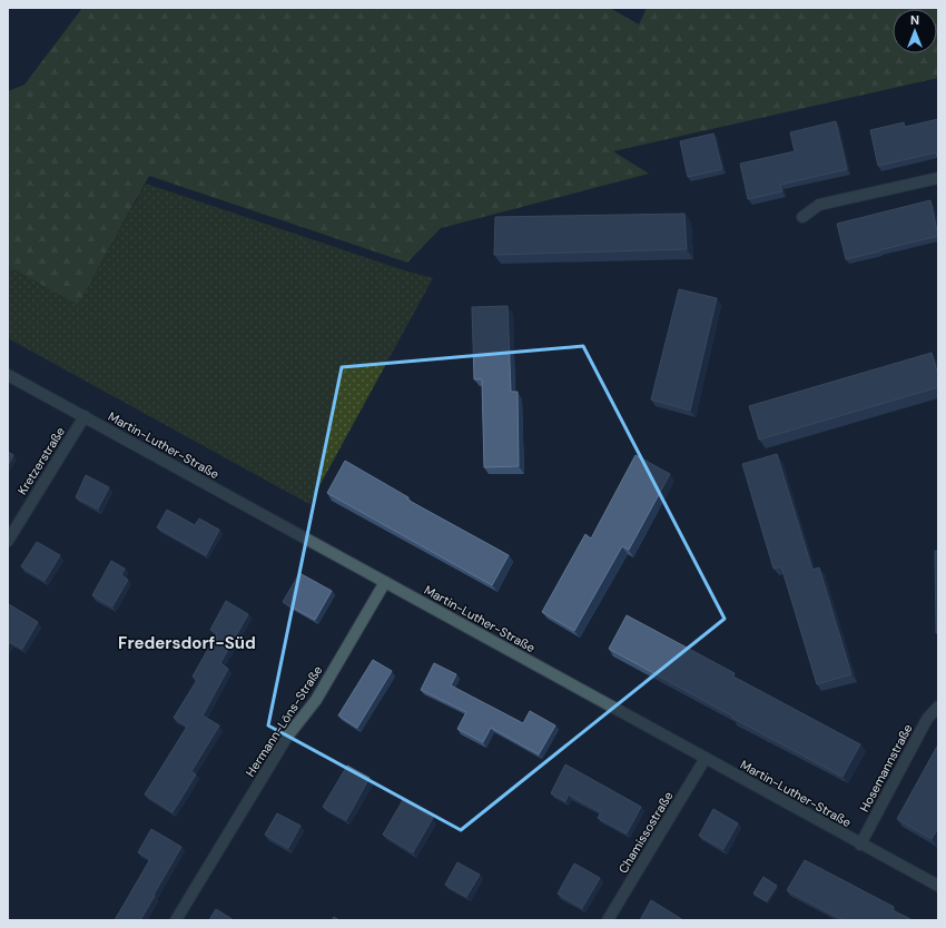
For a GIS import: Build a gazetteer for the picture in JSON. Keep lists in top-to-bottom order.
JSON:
{
  "streets": {
    "street": [
      "Martin-Luther-Straße",
      "Kretzerstraße",
      "Hermann-Löns-Straße",
      "Hosemannstraße",
      "Chamissostraße"
    ]
  },
  "crossings": [
    ["Martin-Luther-Straße", "Kretzerstraße"],
    ["Martin-Luther-Straße", "Hermann-Löns-Straße"],
    ["Martin-Luther-Straße", "Hosemannstraße"],
    ["Martin-Luther-Straße", "Chamissostraße"]
  ],
  "districts": ["Fredersdorf-Süd"],
  "north": "top"
}
